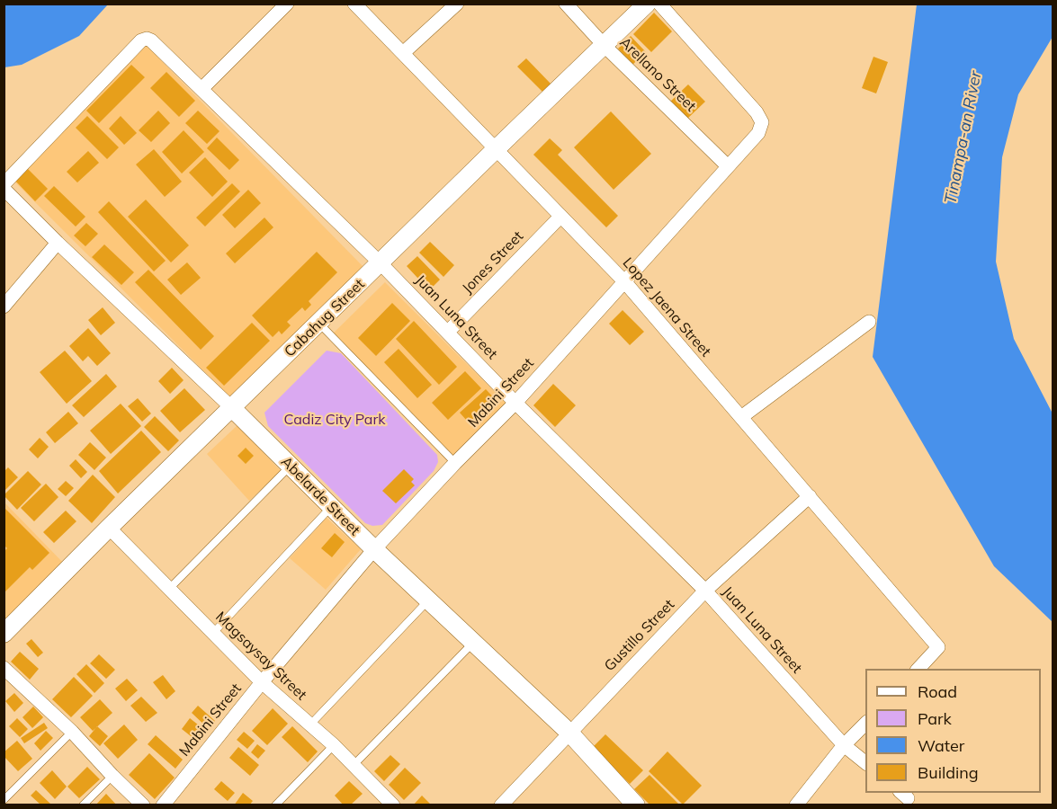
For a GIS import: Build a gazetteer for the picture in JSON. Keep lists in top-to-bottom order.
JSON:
{
  "streets": {
    "street": [
      "Arellano Street",
      "Jones Street",
      "Lopez Jaena Street",
      "Juan Luna Street",
      "Cabahug Street",
      "Mabini Street",
      "Abelarde Street",
      "Gustillo Street",
      "Magsaysay Street"
    ]
  },
  "crossings": [
    ["Arellano Street", "Cabahug Street"],
    ["Arellano Street", "Mabini Street"],
    ["Jones Street", "Lopez Jaena Street"],
    ["Jones Street", "Juan Luna Street"],
    ["Lopez Jaena Street", "Cabahug Street"],
    ["Lopez Jaena Street", "Mabini Street"],
    ["Lopez Jaena Street", "Gustillo Street"],
    ["Juan Luna Street", "Cabahug Street"],
    ["Juan Luna Street", "Mabini Street"],
    ["Juan Luna Street", "Abelarde Street"],
    ["Juan Luna Street", "Gustillo Street"],
    ["Cabahug Street", "Abelarde Street"],
    ["Cabahug Street", "Magsaysay Street"],
    ["Mabini Street", "Abelarde Street"],
    ["Mabini Street", "Magsaysay Street"],
    ["Abelarde Street", "Gustillo Street"]
  ],
  "water": ["Tinampa-an River"],
  "parks": ["Cadiz City Park"],
  "legend": [
    "Road",
    "Park",
    "Water",
    "Building"
  ]
}
